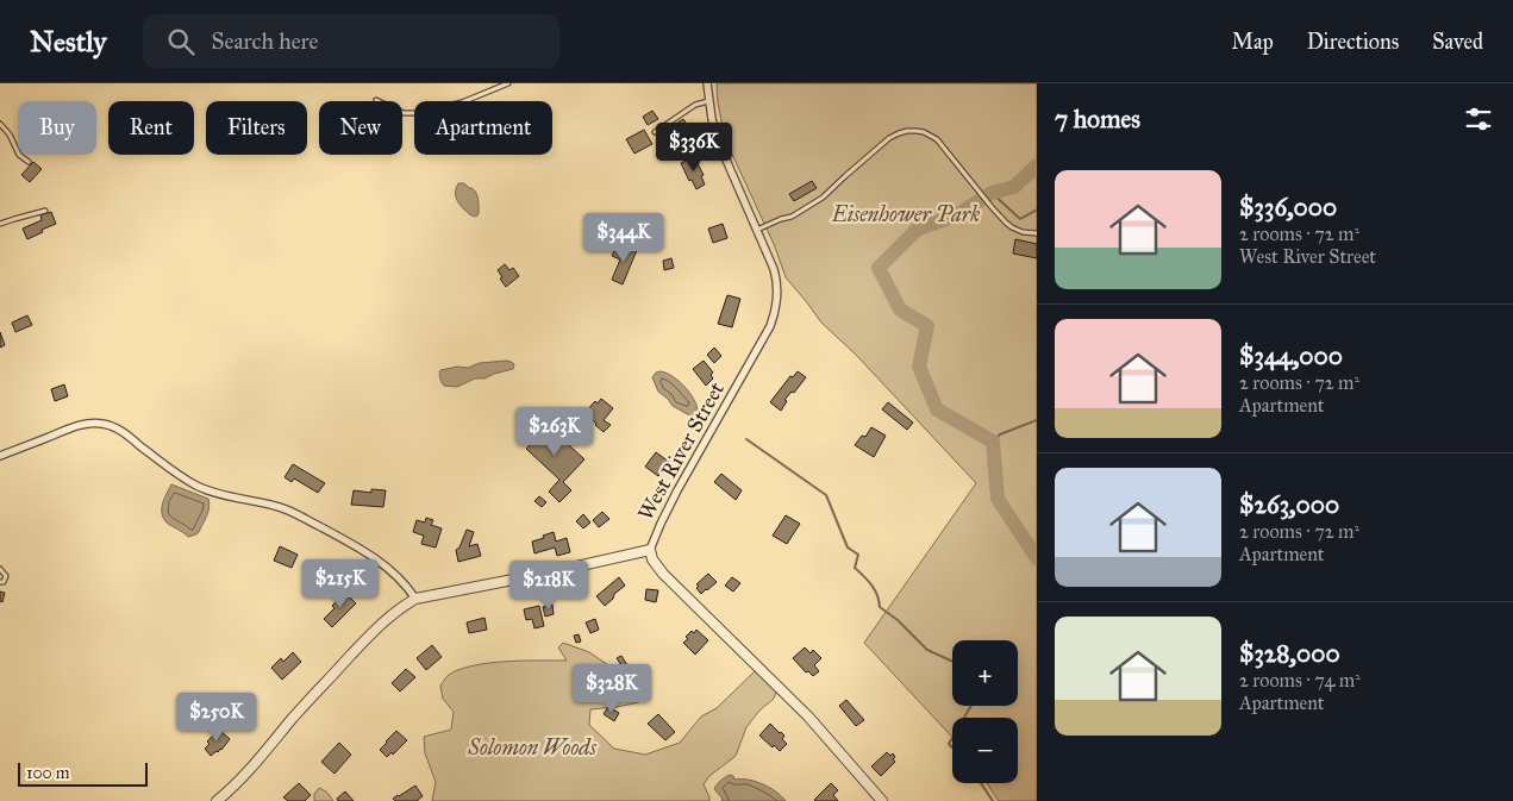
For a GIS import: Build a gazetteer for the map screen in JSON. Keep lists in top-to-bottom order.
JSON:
{
  "streets": {
    "street": ["West River Street"]
  },
  "parks": ["Eisenhower Park", "Solomon Woods"],
  "scale_bar": "100 m",
  "page": {
    "header": "Nestly",
    "search": "Search here",
    "nav": ["Map", "Directions", "Saved"],
    "heading": "7 homes",
    "chip": [
      "Buy",
      "Rent",
      "Filters",
      "New",
      "Apartment"
    ],
    "price": [
      "$336K",
      "$344K",
      "$263K",
      "$215K",
      "$218K",
      "$328K",
      "$250K"
    ],
    "list": [
      {
        "name": "$336,000",
        "note": "2 rooms · 72 m² · West River Street"
      },
      {
        "name": "$344,000",
        "note": "2 rooms · 72 m² · Apartment"
      },
      {
        "name": "$263,000",
        "note": "2 rooms · 72 m² · Apartment"
      },
      {
        "name": "$328,000",
        "note": "2 rooms · 74 m² · Apartment"
      }
    ],
    "map_buttons": ["+", "−"],
    "scale": "100 m"
  }
}
